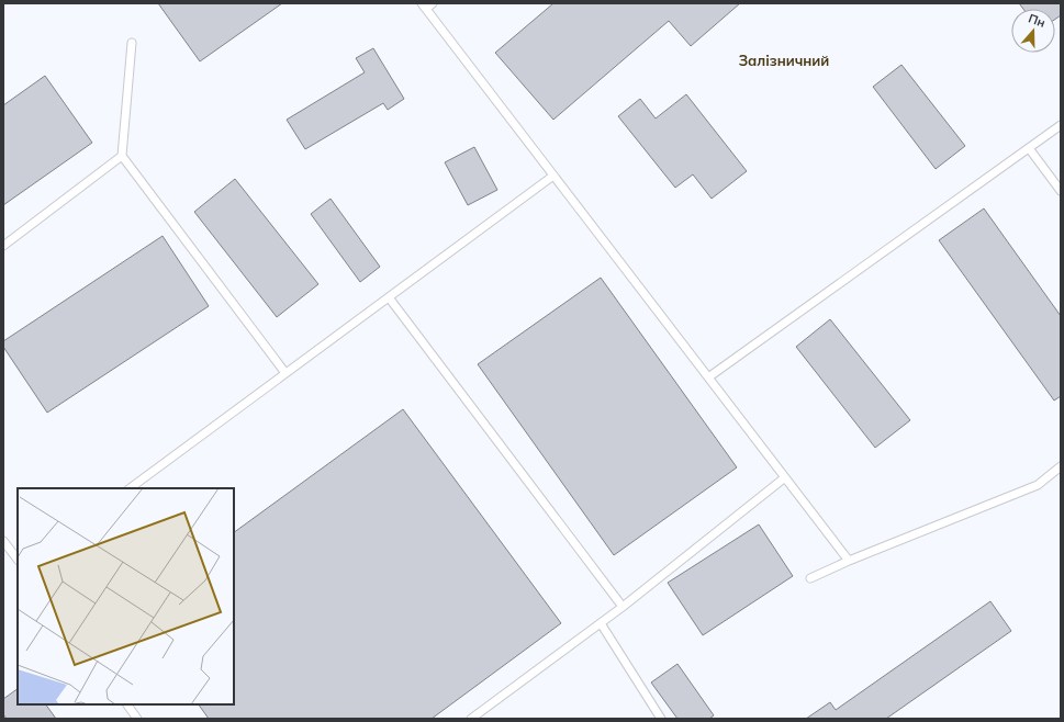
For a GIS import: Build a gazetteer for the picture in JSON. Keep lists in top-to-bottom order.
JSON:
{
  "districts": ["Залізничний"],
  "north": "top"
}
